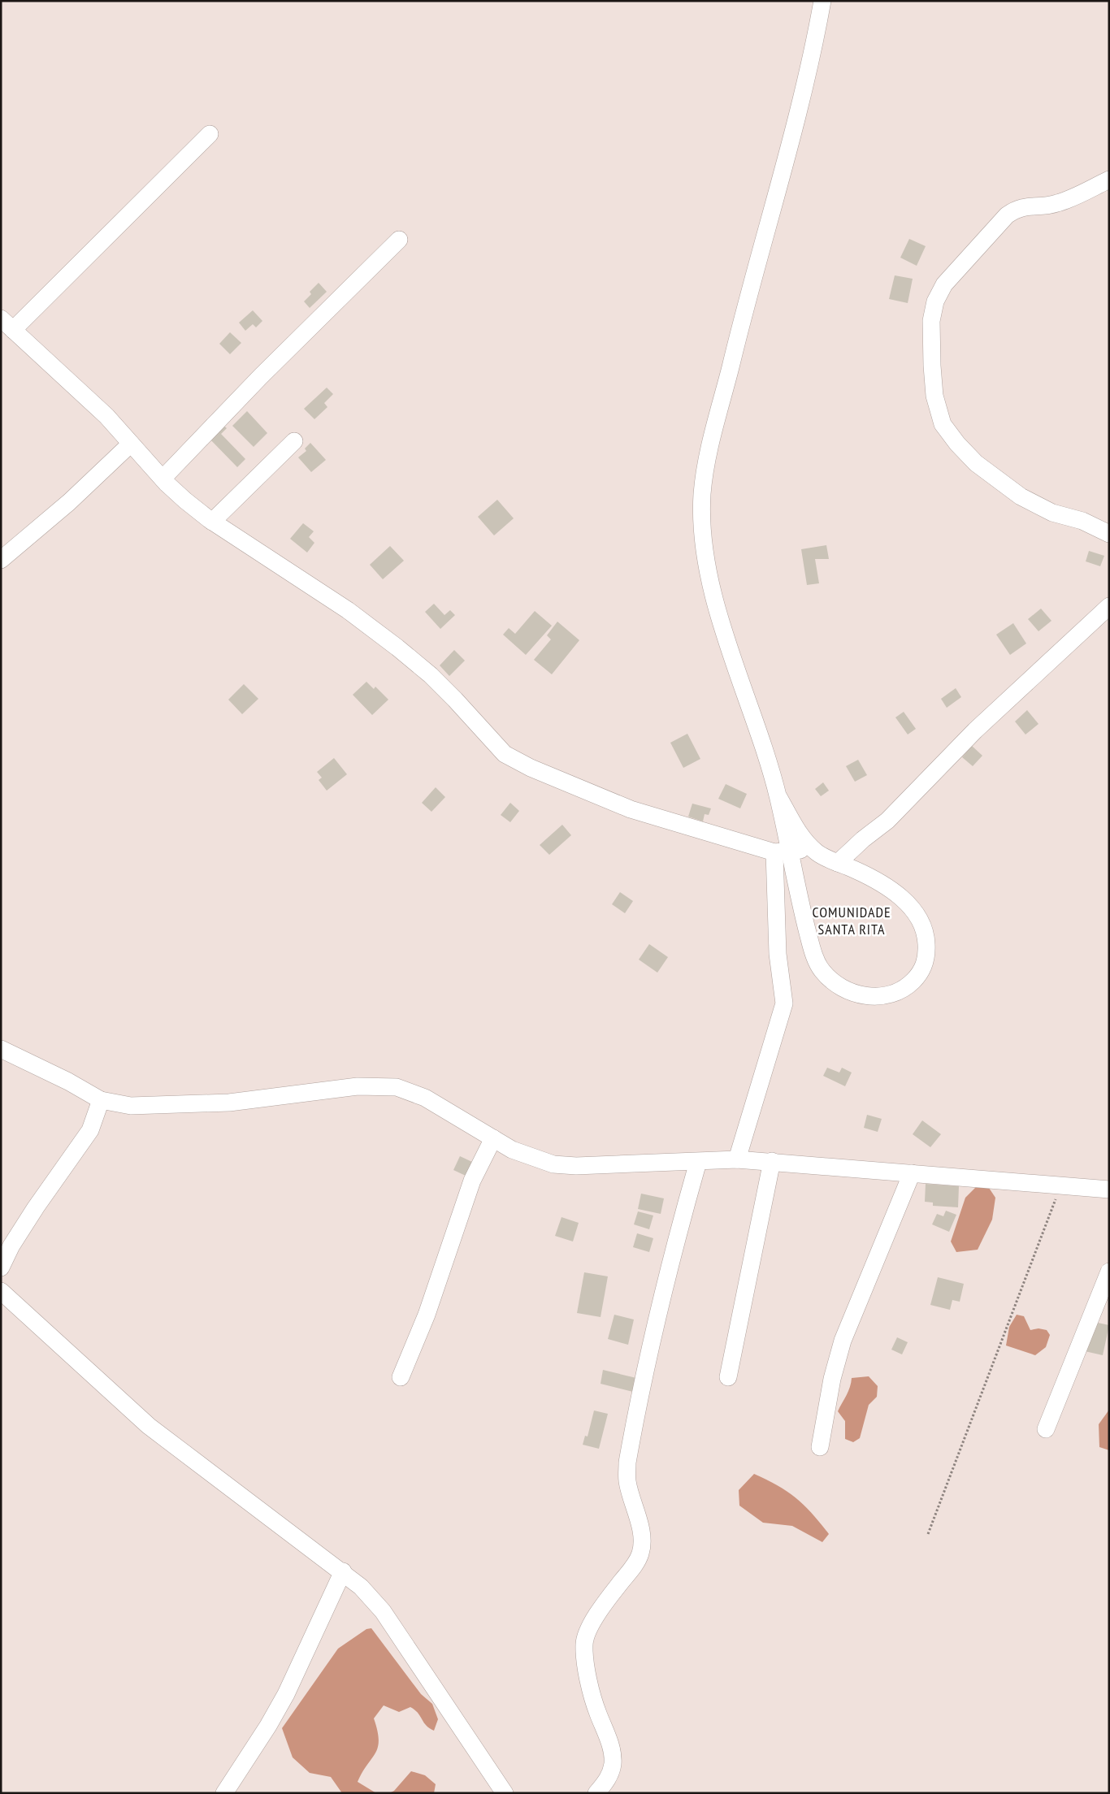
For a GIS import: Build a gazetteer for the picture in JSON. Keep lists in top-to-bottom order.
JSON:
{
  "districts": ["COMUNIDADE SANTA RITA"]
}
